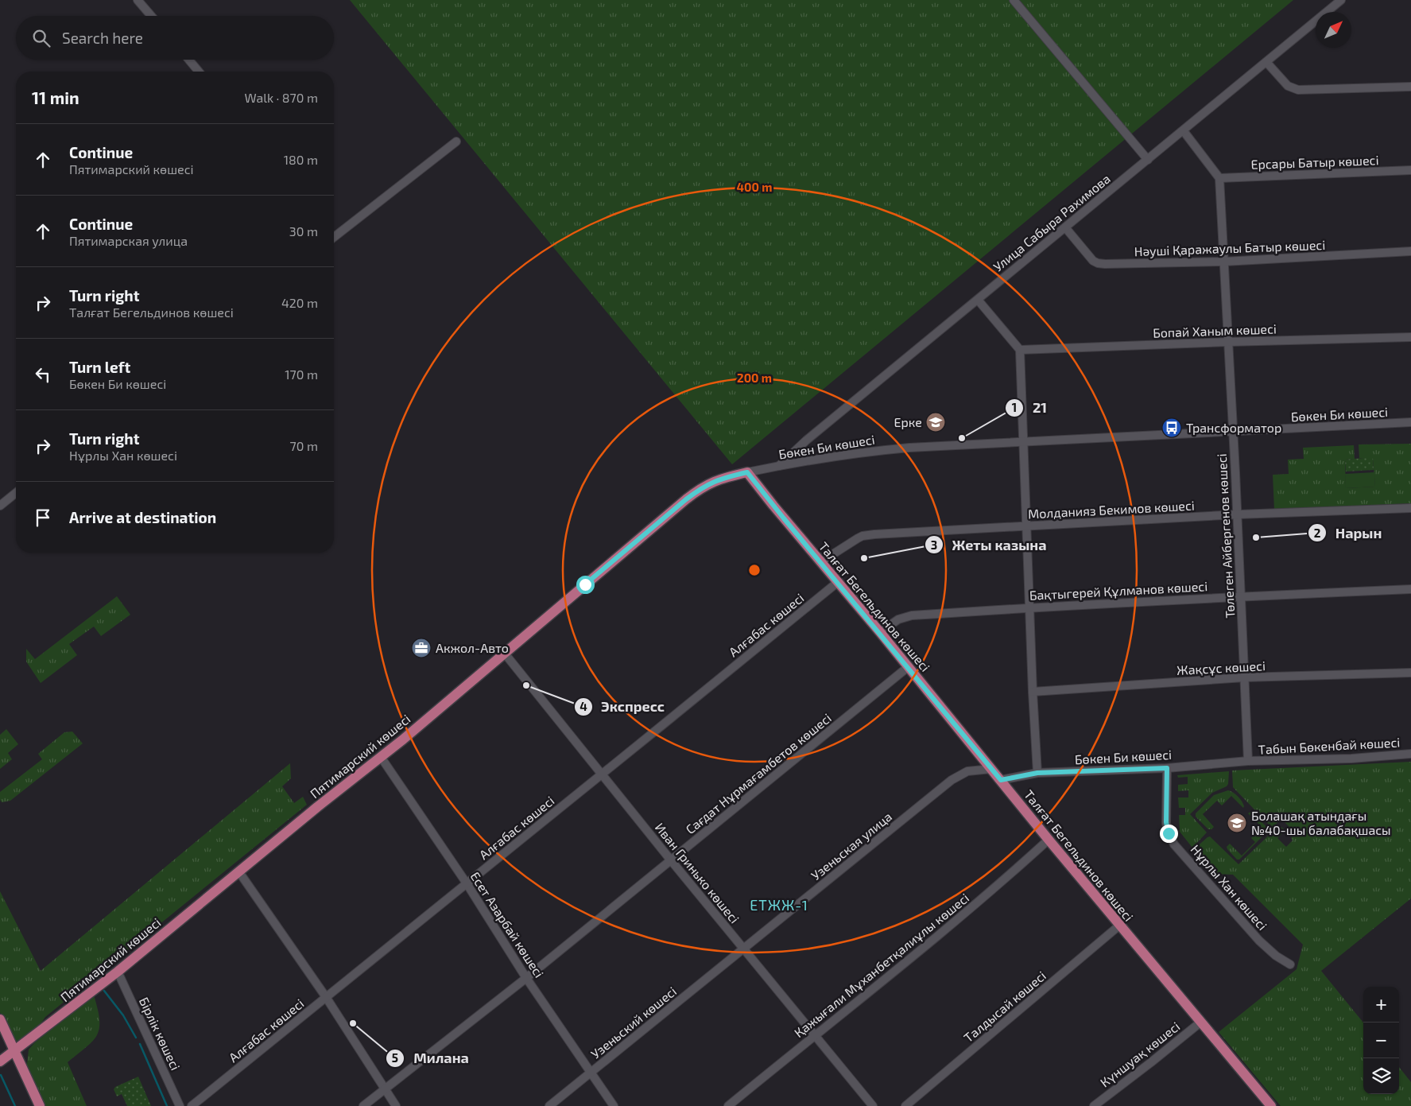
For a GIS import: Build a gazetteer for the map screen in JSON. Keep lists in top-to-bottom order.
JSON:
{
  "streets": {
    "main road": ["Талғат Бегельдинов көшесі", "Пятимарский көшесі"],
    "street": [
      "Ерсары Батыр көшесі",
      "Улица Сабыра Рахимова",
      "Нәуші Қаражаулы Батыр көшесі",
      "Бопай Ханым көшесі",
      "Бөкен Би көшесі",
      "Молданияз Бекимов көшесі",
      "Төлеген Айбергенов көшесі",
      "Бақтыгерей Құлманов көшесі",
      "Алғабас көшесі",
      "Жақсұс көшесі",
      "Табын Бөкенбай көшесі",
      "Сағдат Нұрмағамбетов көшесі",
      "Узеньская улица",
      "Иван Гринько көшесі",
      "Нұрлы Хан көшесі",
      "Есет Азарбай көшесі",
      "Қажығали Мұханбетқалиұлы көшесі",
      "Талдысай көшесі",
      "Узеньский көшесі",
      "Бірлік көшесі",
      "Күншуақ көшесі"
    ]
  },
  "crossings": [
    ["Ерсары Батыр көшесі", "Төлеген Айбергенов көшесі"],
    ["Улица Сабыра Рахимова", "Нәуші Қаражаулы Батыр көшесі"],
    ["Улица Сабыра Рахимова", "Бөкен Би көшесі"],
    ["Нәуші Қаражаулы Батыр көшесі", "Төлеген Айбергенов көшесі"],
    ["Бопай Ханым көшесі", "Төлеген Айбергенов көшесі"],
    ["Бөкен Би көшесі", "Төлеген Айбергенов көшесі"],
    ["Бөкен Би көшесі", "Талғат Бегельдинов көшесі"],
    ["Бөкен Би көшесі", "Табын Бөкенбай көшесі"],
    ["Бөкен Би көшесі", "Пятимарский көшесі"],
    ["Бөкен Би көшесі", "Нұрлы Хан көшесі"],
    ["Молданияз Бекимов көшесі", "Төлеген Айбергенов көшесі"],
    ["Молданияз Бекимов көшесі", "Талғат Бегельдинов көшесі"],
    ["Төлеген Айбергенов көшесі", "Бақтыгерей Құлманов көшесі"],
    ["Төлеген Айбергенов көшесі", "Жақсұс көшесі"],
    ["Төлеген Айбергенов көшесі", "Табын Бөкенбай көшесі"],
    ["Бақтыгерей Құлманов көшесі", "Талғат Бегельдинов көшесі"],
    ["Талғат Бегельдинов көшесі", "Алғабас көшесі"],
    ["Талғат Бегельдинов көшесі", "Пятимарский көшесі"],
    ["Талғат Бегельдинов көшесі", "Сағдат Нұрмағамбетов көшесі"],
    ["Талғат Бегельдинов көшесі", "Узеньская улица"],
    ["Талғат Бегельдинов көшесі", "Қажығали Мұханбетқалиұлы көшесі"],
    ["Талғат Бегельдинов көшесі", "Талдысай көшесі"],
    ["Талғат Бегельдинов көшесі", "Күншуақ көшесі"],
    ["Алғабас көшесі", "Иван Гринько көшесі"],
    ["Алғабас көшесі", "Есет Азарбай көшесі"],
    ["Пятимарский көшесі", "Иван Гринько көшесі"],
    ["Пятимарский көшесі", "Есет Азарбай көшесі"],
    ["Пятимарский көшесі", "Бірлік көшесі"],
    ["Сағдат Нұрмағамбетов көшесі", "Иван Гринько көшесі"],
    ["Сағдат Нұрмағамбетов көшесі", "Есет Азарбай көшесі"],
    ["Узеньская улица", "Иван Гринько көшесі"],
    ["Узеньская улица", "Узеньский көшесі"],
    ["Иван Гринько көшесі", "Қажығали Мұханбетқалиұлы көшесі"],
    ["Есет Азарбай көшесі", "Узеньский көшесі"]
  ],
  "districts": ["ЕТЖЖ-1"],
  "places": {
    "school or university": ["Ерке", "Болашақ атындағы №40-шы балабақшасы"],
    "bus stop": ["Трансформатор"],
    "other": [
      "21",
      "Нарын",
      "Жеты казына",
      "Экспресс",
      "Милана"
    ],
    "office": ["Акжол-Авто"]
  },
  "north": "top right",
  "page": {
    "search": "Search here",
    "heading": ["11 min", "Walk · 870 m"],
    "list": [
      ["Continue", "Пятимарский көшесі", "180 m"],
      ["Continue", "Пятимарская улица", "30 m"],
      ["Turn right", "Талғат Бегельдинов көшесі", "420 m"],
      ["Turn left", "Бөкен Би көшесі", "170 m"],
      ["Turn right", "Нұрлы Хан көшесі", "70 m"],
      "Arrive at destination"
    ],
    "map_buttons": ["+", "−"]
  },
  "rings": ["400 m", "200 m"]
}
